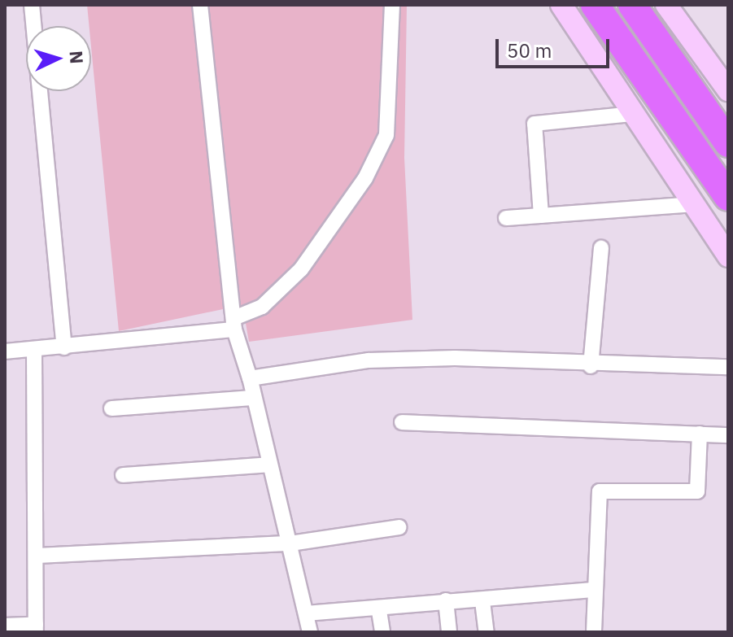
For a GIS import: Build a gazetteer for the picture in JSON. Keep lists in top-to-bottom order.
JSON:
{
  "scale_bar": "50 m",
  "north": "right"
}
